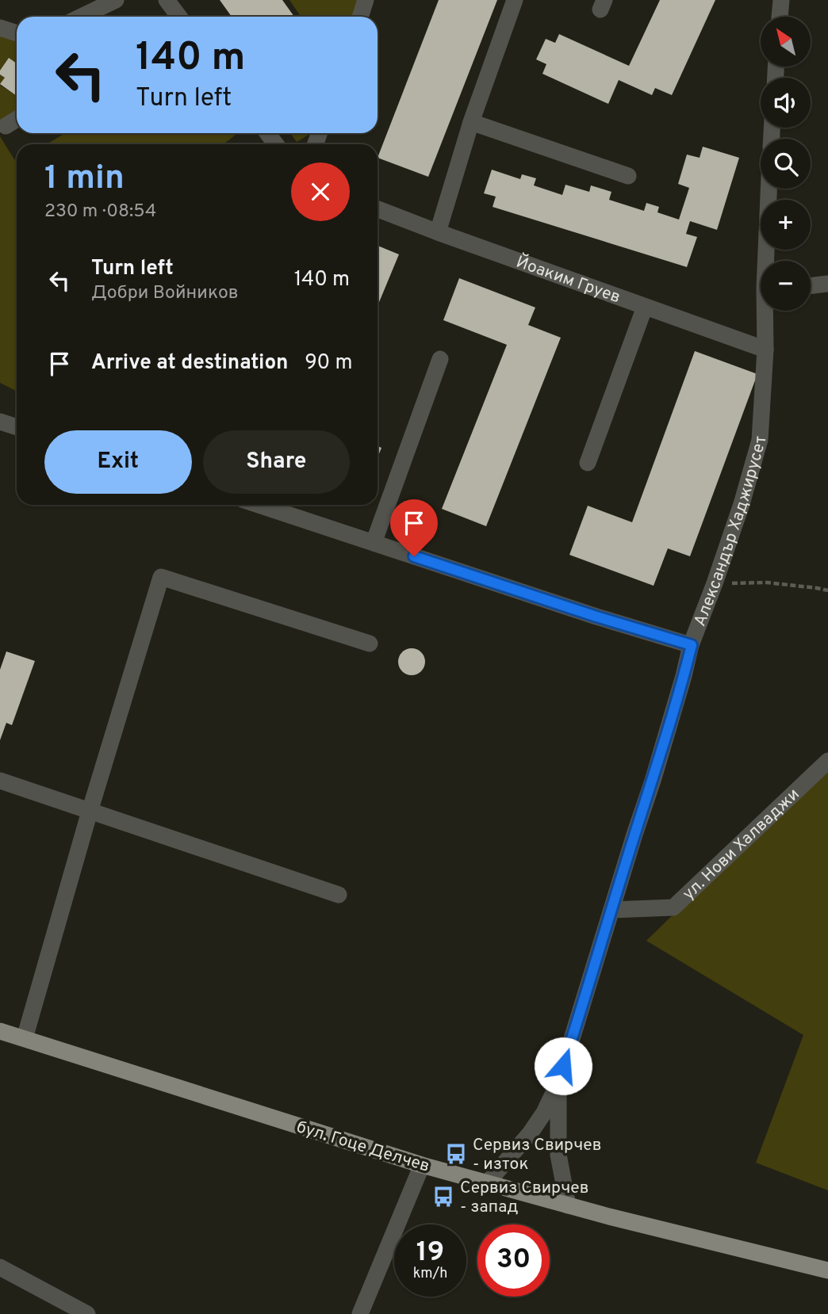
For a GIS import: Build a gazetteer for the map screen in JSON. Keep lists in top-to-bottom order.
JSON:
{
  "streets": {
    "main road": ["бул. Гоце Делчев"],
    "street": ["Йоаким Груев", "Александър Хаджирусет", "ул. Нови Халваджи"]
  },
  "crossings": [
    ["Йоаким Груев", "Александър Хаджирусет"],
    ["Александър Хаджирусет", "ул. Нови Халваджи"]
  ],
  "places": {
    "bus stop": ["Сервиз Свирчев - изток", "Сервиз Свирчев - запад"]
  },
  "north": "top left",
  "page": {
    "map_buttons": ["+", "−"],
    "turn": ["140 m", "Turn left"],
    "heading": ["1 min", "230 m · 08:54"],
    "list": [
      {
        "name": "Turn left",
        "note": "Добри Войников",
        "value": "140 m"
      },
      {
        "name": "Arrive at destination",
        "value": "90 m"
      }
    ],
    "buttons": ["Exit", "Share"],
    "speed": "19 km/h",
    "limit": "30"
  }
}
